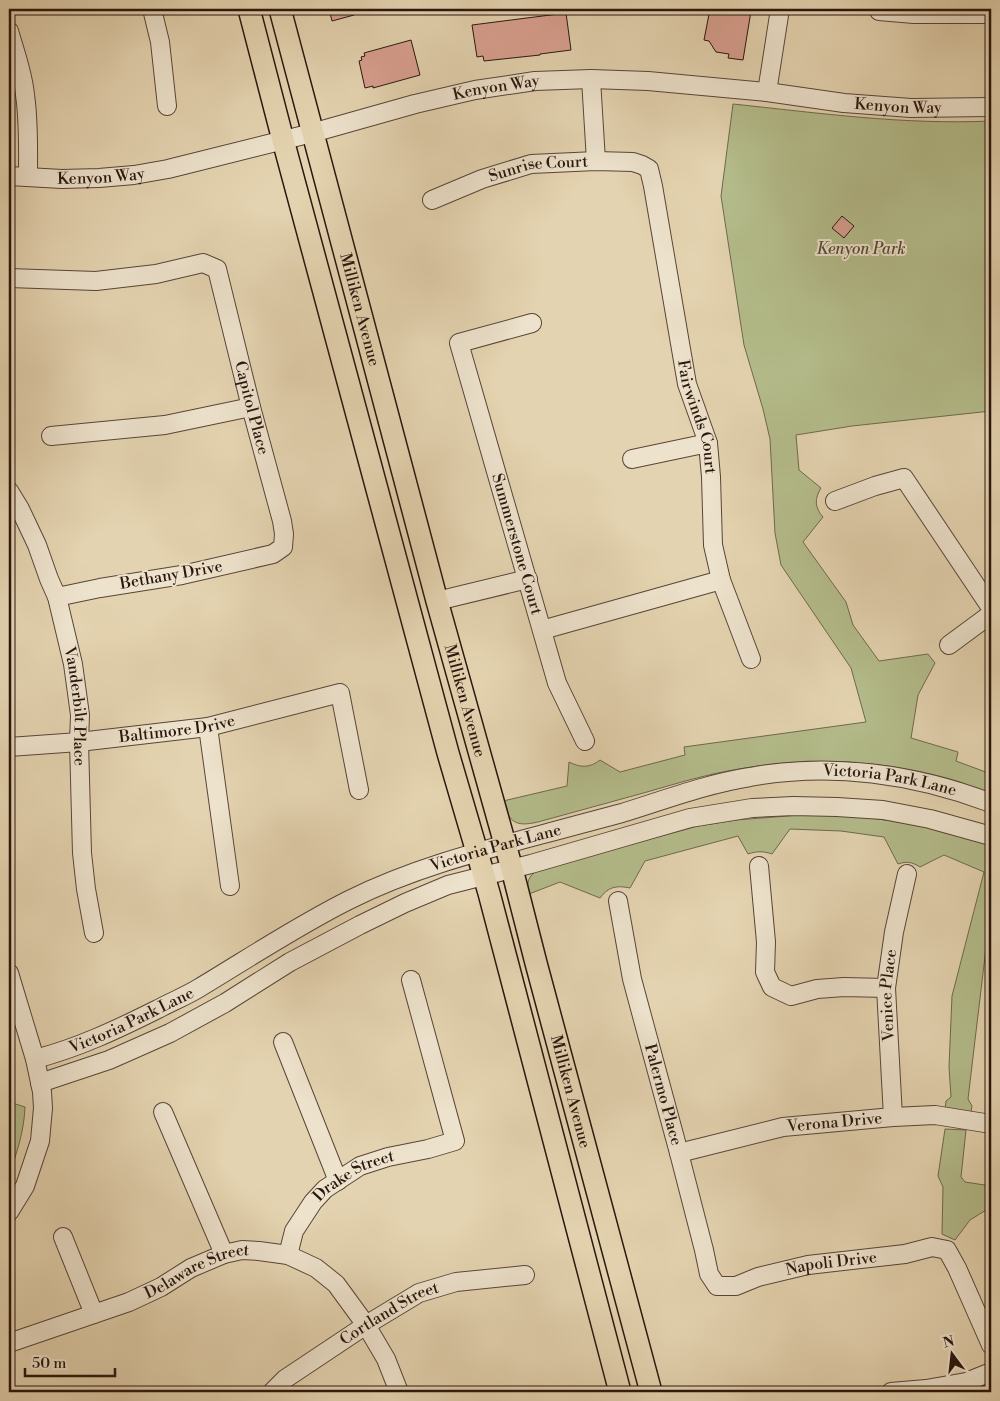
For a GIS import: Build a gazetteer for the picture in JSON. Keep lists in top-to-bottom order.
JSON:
{
  "streets": {
    "main road": ["Milliken Avenue"],
    "street": [
      "Kenyon Way",
      "Sunrise Court",
      "Capitol Place",
      "Fairwinds Court",
      "Summerstone Court",
      "Bethany Drive",
      "Vanderbilt Place",
      "Baltimore Drive",
      "Victoria Park Lane",
      "Venice Place",
      "Palermo Place",
      "Verona Drive",
      "Drake Street",
      "Napoli Drive",
      "Delaware Street",
      "Cortland Street"
    ]
  },
  "crossings": [
    ["Kenyon Way", "Milliken Avenue"],
    ["Sunrise Court", "Fairwinds Court"],
    ["Milliken Avenue", "Victoria Park Lane"],
    ["Capitol Place", "Bethany Drive"],
    ["Bethany Drive", "Vanderbilt Place"],
    ["Vanderbilt Place", "Baltimore Drive"],
    ["Venice Place", "Verona Drive"],
    ["Palermo Place", "Verona Drive"],
    ["Palermo Place", "Napoli Drive"],
    ["Drake Street", "Delaware Street"],
    ["Delaware Street", "Cortland Street"]
  ],
  "parks": ["Kenyon Park"],
  "scale_bar": "50 m",
  "north": "top"
}
